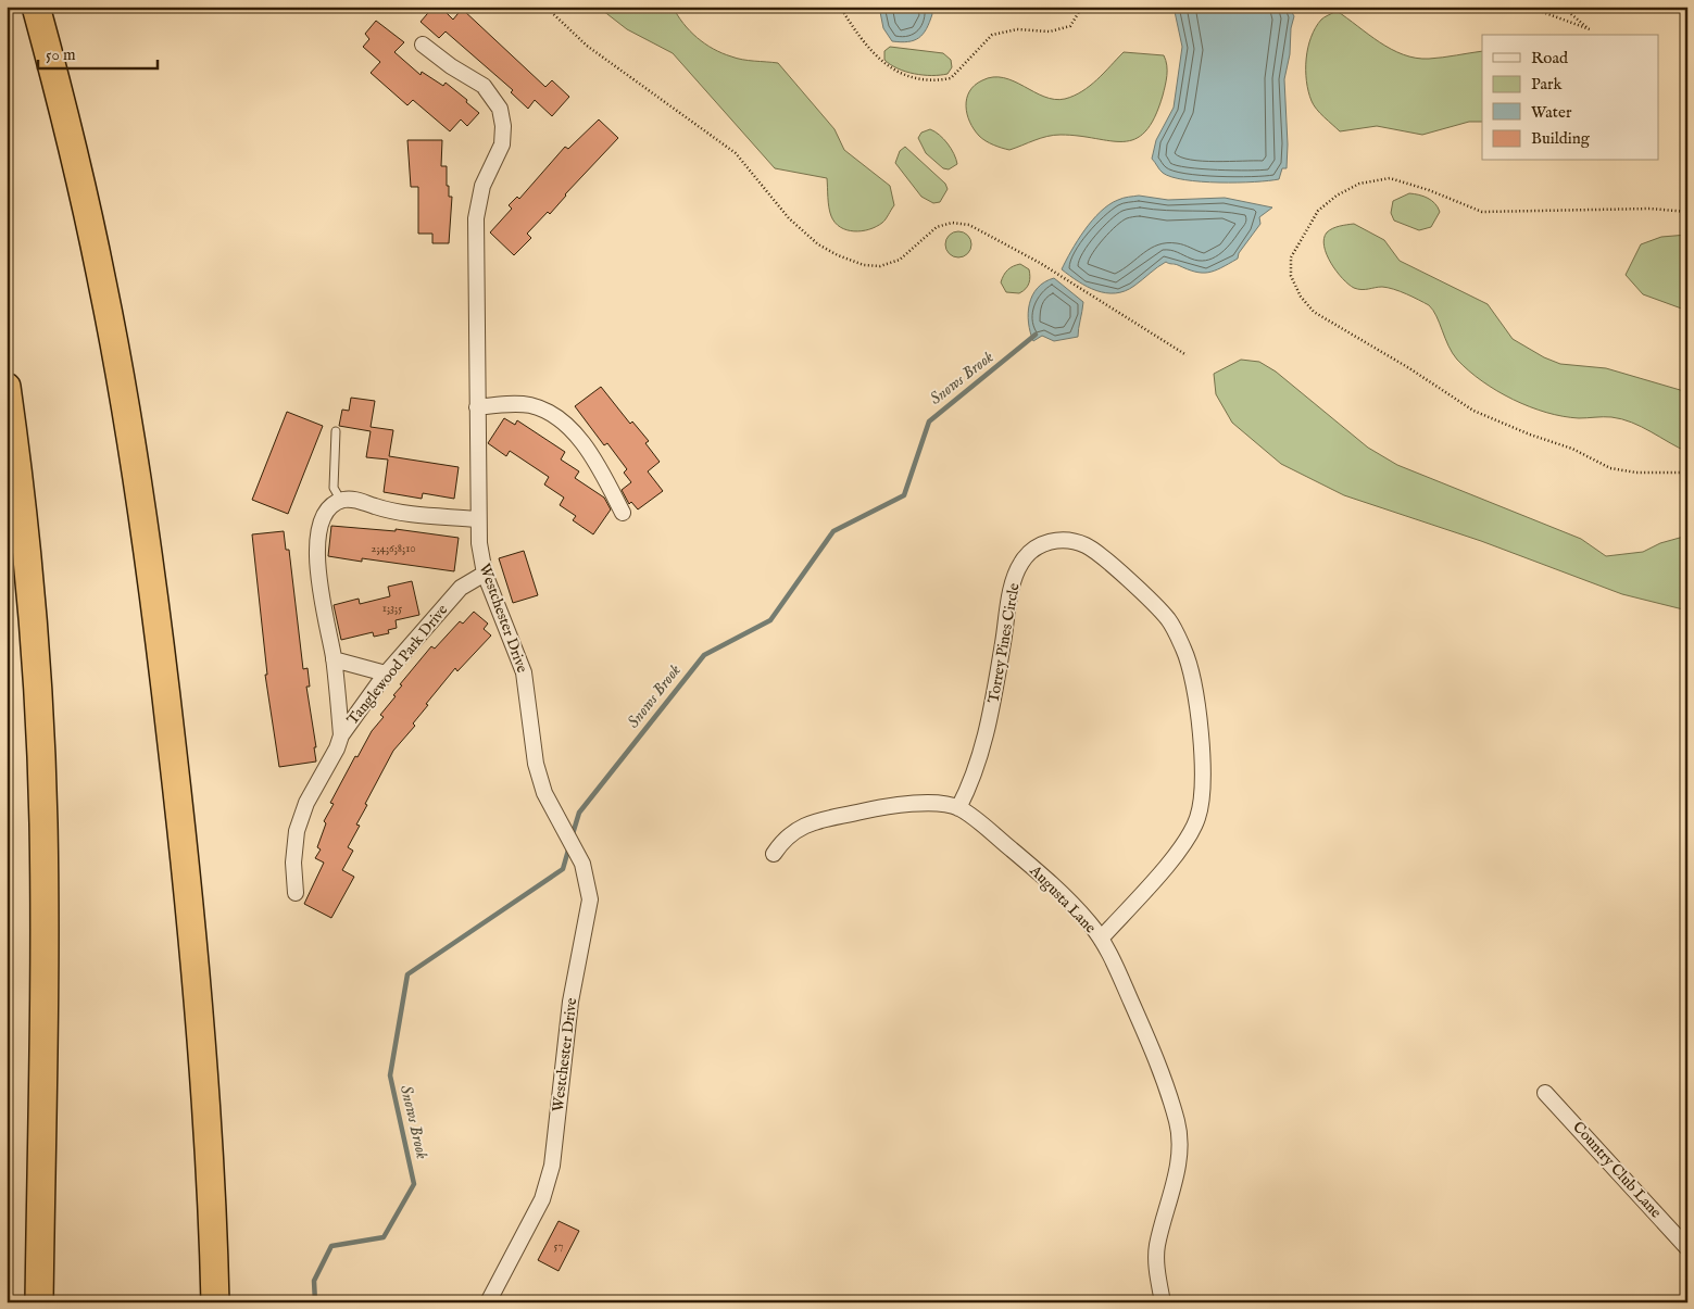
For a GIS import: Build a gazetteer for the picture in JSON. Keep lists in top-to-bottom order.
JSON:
{
  "streets": {
    "street": [
      "Westchester Drive",
      "Torrey Pines Circle",
      "Tanglewood Park Drive",
      "Augusta Lane",
      "Country Club Lane"
    ]
  },
  "crossings": [
    ["Westchester Drive", "Tanglewood Park Drive"],
    ["Torrey Pines Circle", "Augusta Lane"]
  ],
  "water": ["Snows Brook"],
  "house_numbers": ["2;4;6;8;10", "1;3;5", "57"],
  "legend": [
    "Road",
    "Park",
    "Water",
    "Building"
  ],
  "scale_bar": "50 m"
}
